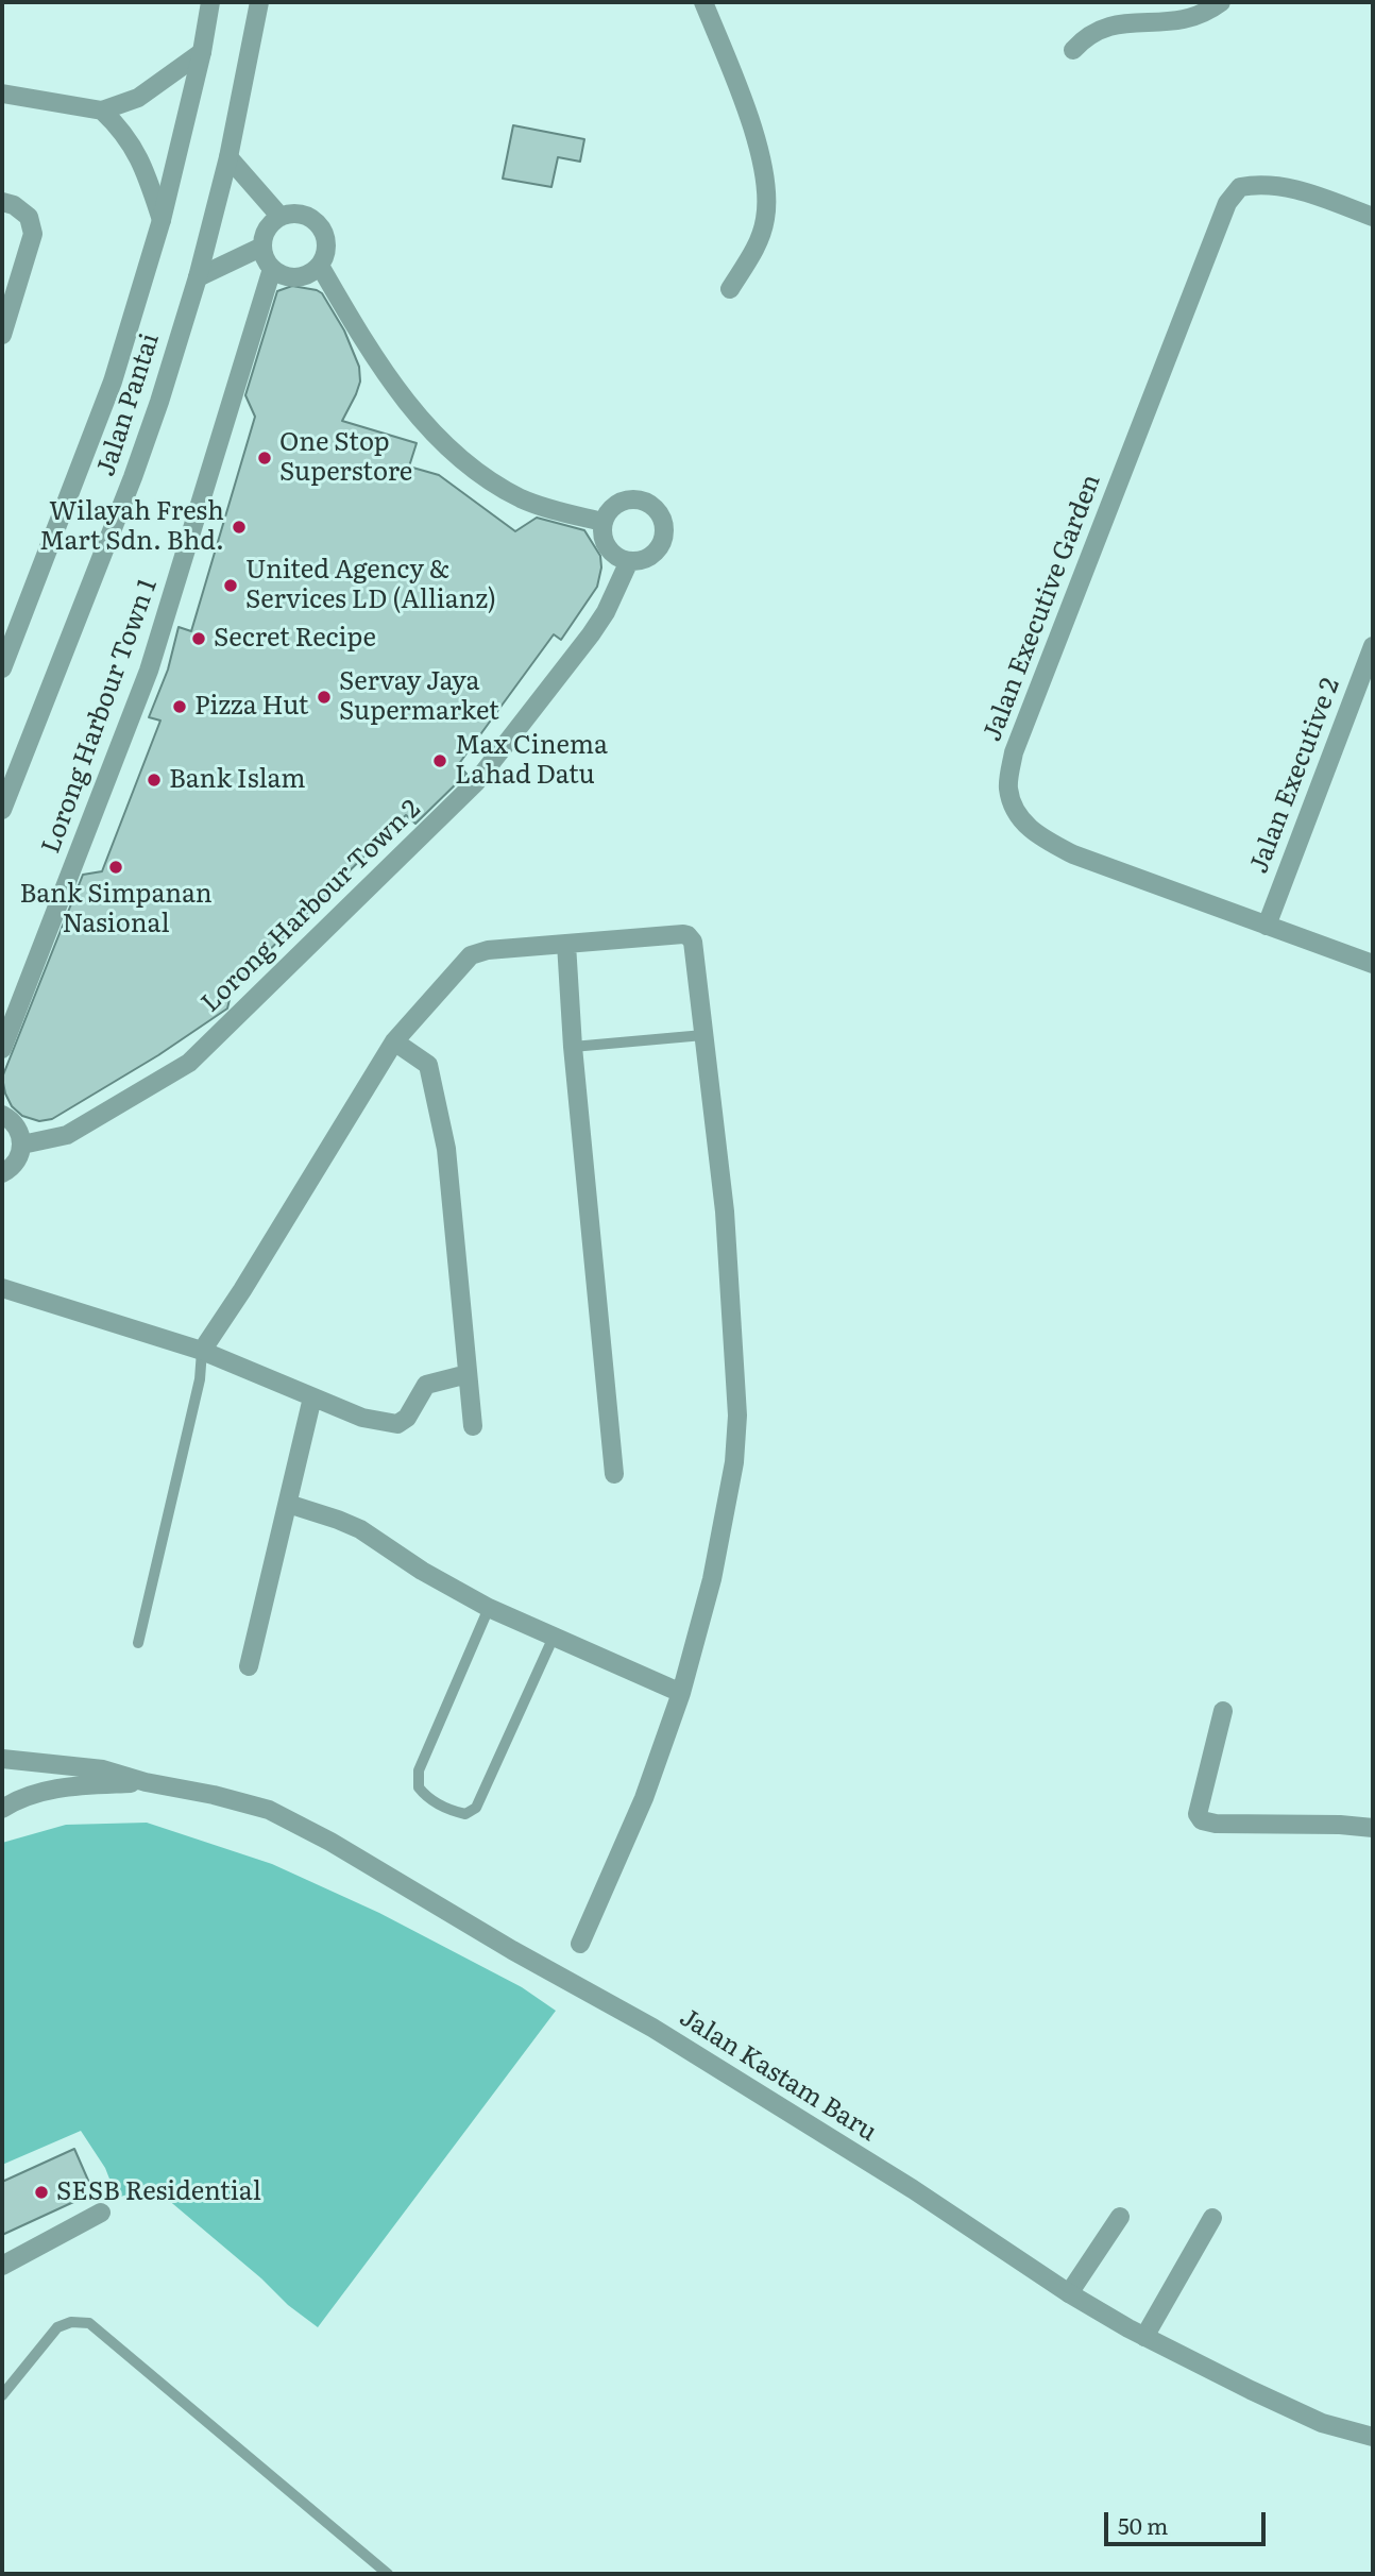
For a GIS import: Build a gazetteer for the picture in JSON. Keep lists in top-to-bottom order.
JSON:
{
  "streets": {
    "street": [
      "Jalan Pantai",
      "Jalan Executive Garden",
      "Lorong Harbour Town 1",
      "Jalan Executive 2",
      "Lorong Harbour Town 2",
      "Jalan Kastam Baru"
    ]
  },
  "crossings": [
    ["Jalan Executive Garden", "Jalan Executive 2"]
  ],
  "places": [
    "One Stop Superstore",
    "Wilayah Fresh Mart Sdn. Bhd.",
    "United Agency & Services LD (Allianz)",
    "Secret Recipe",
    "Servay Jaya Supermarket",
    "Pizza Hut",
    "Max Cinema Lahad Datu",
    "Bank Islam",
    "Bank Simpanan Nasional",
    "SESB Residential"
  ],
  "scale_bar": "50 m"
}
